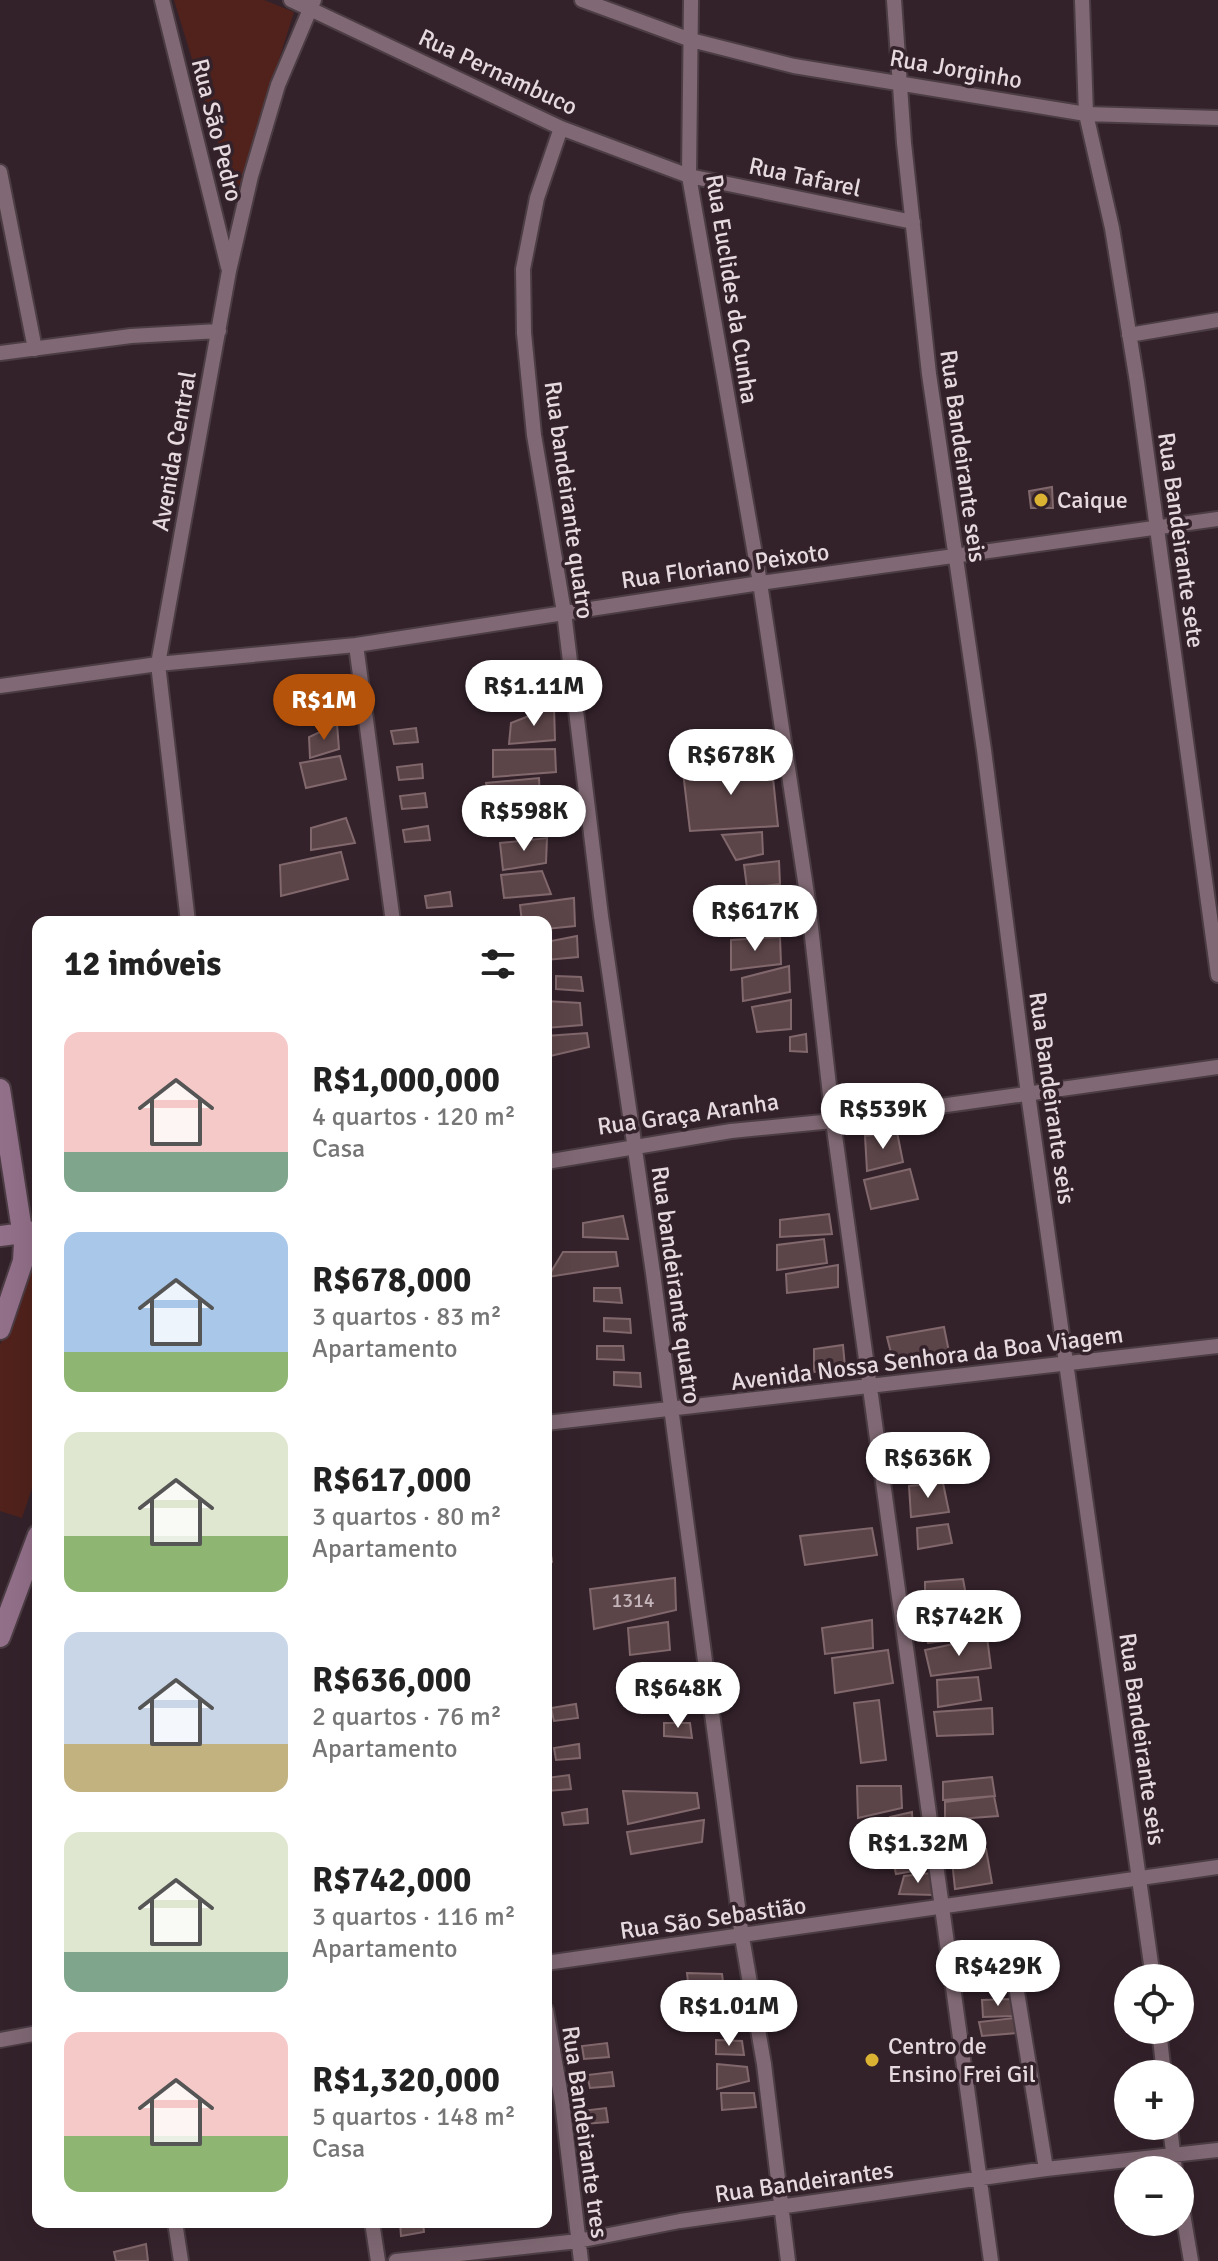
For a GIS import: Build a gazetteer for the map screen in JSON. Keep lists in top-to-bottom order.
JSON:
{
  "streets": {
    "street": [
      "Rua Jorginho",
      "Rua Pernambuco",
      "Rua São Pedro",
      "Rua Tafarel",
      "Rua Euclides da Cunha",
      "Avenida Central",
      "Rua Bandeirante seis",
      "Rua bandeirante quatro",
      "Rua Bandeirante sete",
      "Rua Floriano Peixoto",
      "Rua Graça Aranha",
      "Avenida Nossa Senhora da Boa Viagem",
      "Rua São Sebastião",
      "Rua Bandeirante tres",
      "Rua Bandeirantes"
    ]
  },
  "crossings": [
    ["Rua Jorginho", "Rua Euclides da Cunha"],
    ["Rua Jorginho", "Rua Bandeirante seis"],
    ["Rua Jorginho", "Rua Bandeirante sete"],
    ["Rua Pernambuco", "Rua Tafarel"],
    ["Rua Pernambuco", "Rua Euclides da Cunha"],
    ["Rua Pernambuco", "Avenida Central"],
    ["Rua Pernambuco", "Rua bandeirante quatro"],
    ["Rua São Pedro", "Avenida Central"],
    ["Rua Tafarel", "Rua Euclides da Cunha"],
    ["Rua Tafarel", "Rua Bandeirante seis"],
    ["Rua Euclides da Cunha", "Rua Floriano Peixoto"],
    ["Rua Euclides da Cunha", "Rua Graça Aranha"],
    ["Rua Euclides da Cunha", "Avenida Nossa Senhora da Boa Viagem"],
    ["Rua Euclides da Cunha", "Rua São Sebastião"],
    ["Rua Euclides da Cunha", "Rua Bandeirantes"],
    ["Avenida Central", "Rua Floriano Peixoto"],
    ["Rua Bandeirante seis", "Rua Floriano Peixoto"],
    ["Rua Bandeirante seis", "Rua Graça Aranha"],
    ["Rua Bandeirante seis", "Avenida Nossa Senhora da Boa Viagem"],
    ["Rua Bandeirante seis", "Rua São Sebastião"],
    ["Rua bandeirante quatro", "Rua Floriano Peixoto"],
    ["Rua bandeirante quatro", "Rua Graça Aranha"],
    ["Rua bandeirante quatro", "Avenida Nossa Senhora da Boa Viagem"],
    ["Rua bandeirante quatro", "Rua São Sebastião"],
    ["Rua bandeirante quatro", "Rua Bandeirantes"],
    ["Rua Bandeirante sete", "Rua Floriano Peixoto"],
    ["Rua Bandeirante tres", "Rua Bandeirantes"]
  ],
  "places": ["Caique", "Centro de Ensino Frei Gil"],
  "house_numbers": ["1314"],
  "page": {
    "price": [
      "R$1.11M",
      "R$1M",
      "R$678K",
      "R$598K",
      "R$617K",
      "R$539K",
      "R$636K",
      "R$742K",
      "R$648K",
      "R$1.32M",
      "R$429K",
      "R$1.01M"
    ],
    "heading": "12 imóveis",
    "list": [
      {
        "name": "R$1,000,000",
        "note": "4 quartos · 120 m² · Casa"
      },
      {
        "name": "R$678,000",
        "note": "3 quartos · 83 m² · Apartamento"
      },
      {
        "name": "R$617,000",
        "note": "3 quartos · 80 m² · Apartamento"
      },
      {
        "name": "R$636,000",
        "note": "2 quartos · 76 m² · Apartamento"
      },
      {
        "name": "R$742,000",
        "note": "3 quartos · 116 m² · Apartamento"
      },
      {
        "name": "R$1,320,000",
        "note": "5 quartos · 148 m² · Casa"
      }
    ],
    "map_buttons": ["+", "−"]
  }
}
